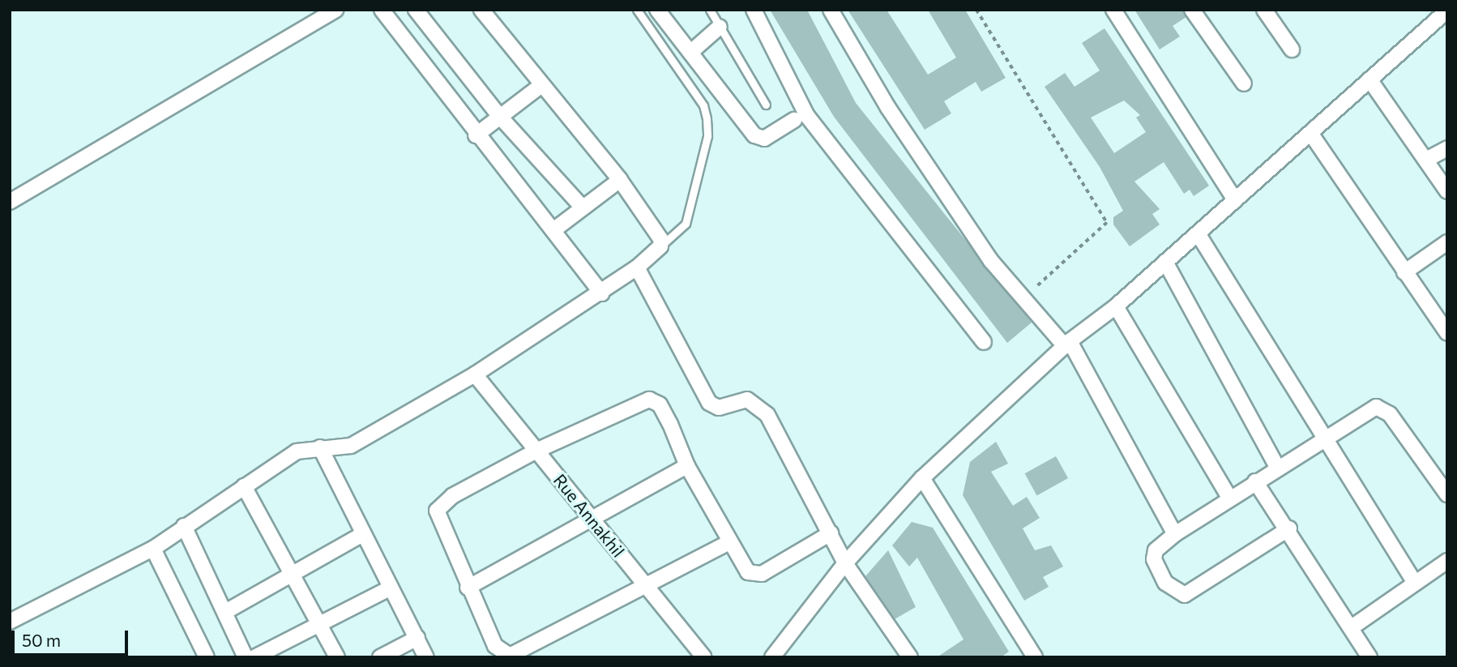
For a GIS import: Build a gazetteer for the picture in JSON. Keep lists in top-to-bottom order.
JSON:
{
  "streets": {
    "street": ["Rue Annakhil"]
  },
  "scale_bar": "50 m"
}
